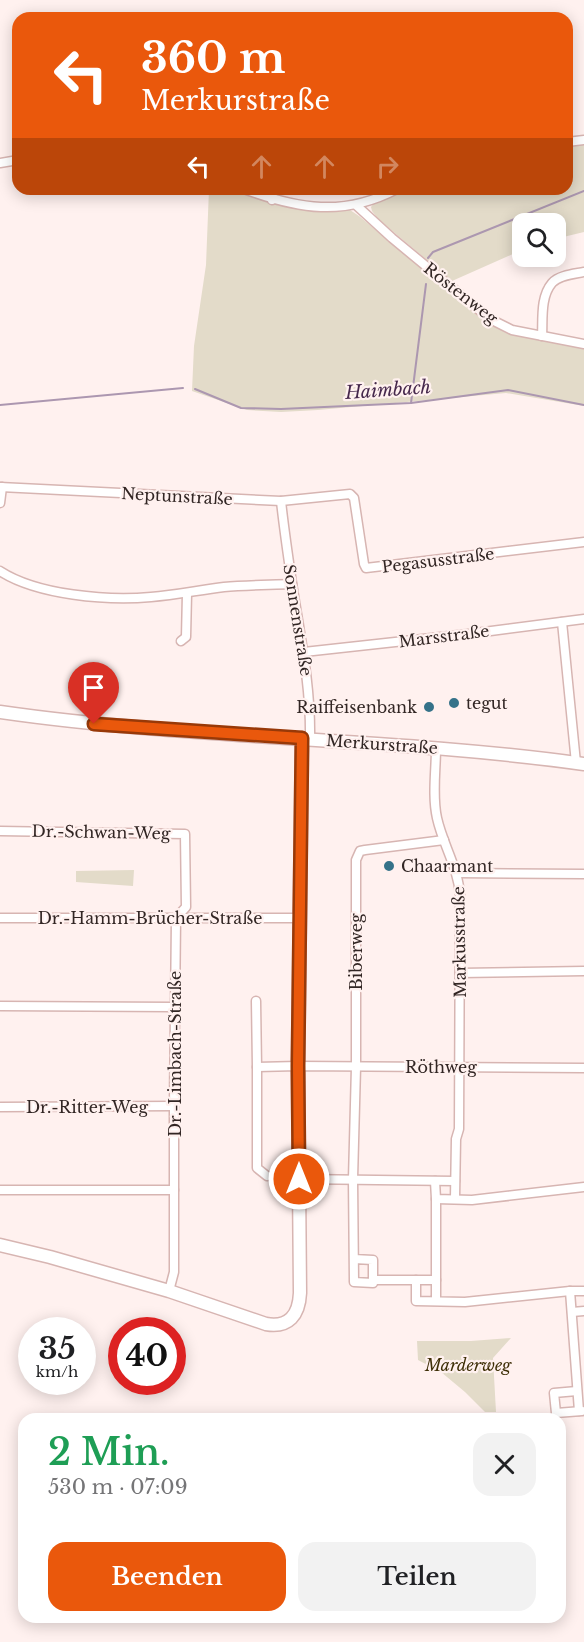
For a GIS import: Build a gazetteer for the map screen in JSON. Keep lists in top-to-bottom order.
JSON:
{
  "streets": {
    "street": [
      "Röstenweg",
      "Neptunstraße",
      "Pegasusstraße",
      "Sonnenstraße",
      "Marsstraße",
      "Merkurstraße",
      "Dr.-Schwan-Weg",
      "Dr.-Hamm-Brücher-Straße",
      "Markusstraße",
      "Biberweg",
      "Dr.-Limbach-Straße",
      "Röthweg",
      "Dr.-Ritter-Weg"
    ]
  },
  "crossings": [
    ["Neptunstraße", "Pegasusstraße"],
    ["Neptunstraße", "Sonnenstraße"],
    ["Sonnenstraße", "Marsstraße"],
    ["Sonnenstraße", "Merkurstraße"],
    ["Merkurstraße", "Markusstraße"],
    ["Dr.-Schwan-Weg", "Dr.-Hamm-Brücher-Straße"],
    ["Dr.-Schwan-Weg", "Dr.-Limbach-Straße"],
    ["Dr.-Hamm-Brücher-Straße", "Dr.-Limbach-Straße"],
    ["Markusstraße", "Biberweg"],
    ["Markusstraße", "Röthweg"],
    ["Biberweg", "Röthweg"],
    ["Dr.-Limbach-Straße", "Dr.-Ritter-Weg"]
  ],
  "water": ["Haimbach"],
  "parks": ["Marderweg"],
  "places": ["tegut", "Raiffeisenbank", "Chaarmant"],
  "page": {
    "turn": ["360 m", "Merkurstraße"],
    "speed": "35 km/h",
    "limit": "40",
    "heading": ["2 Min.", "530 m · 07:09"],
    "buttons": ["Beenden", "Teilen"]
  }
}
